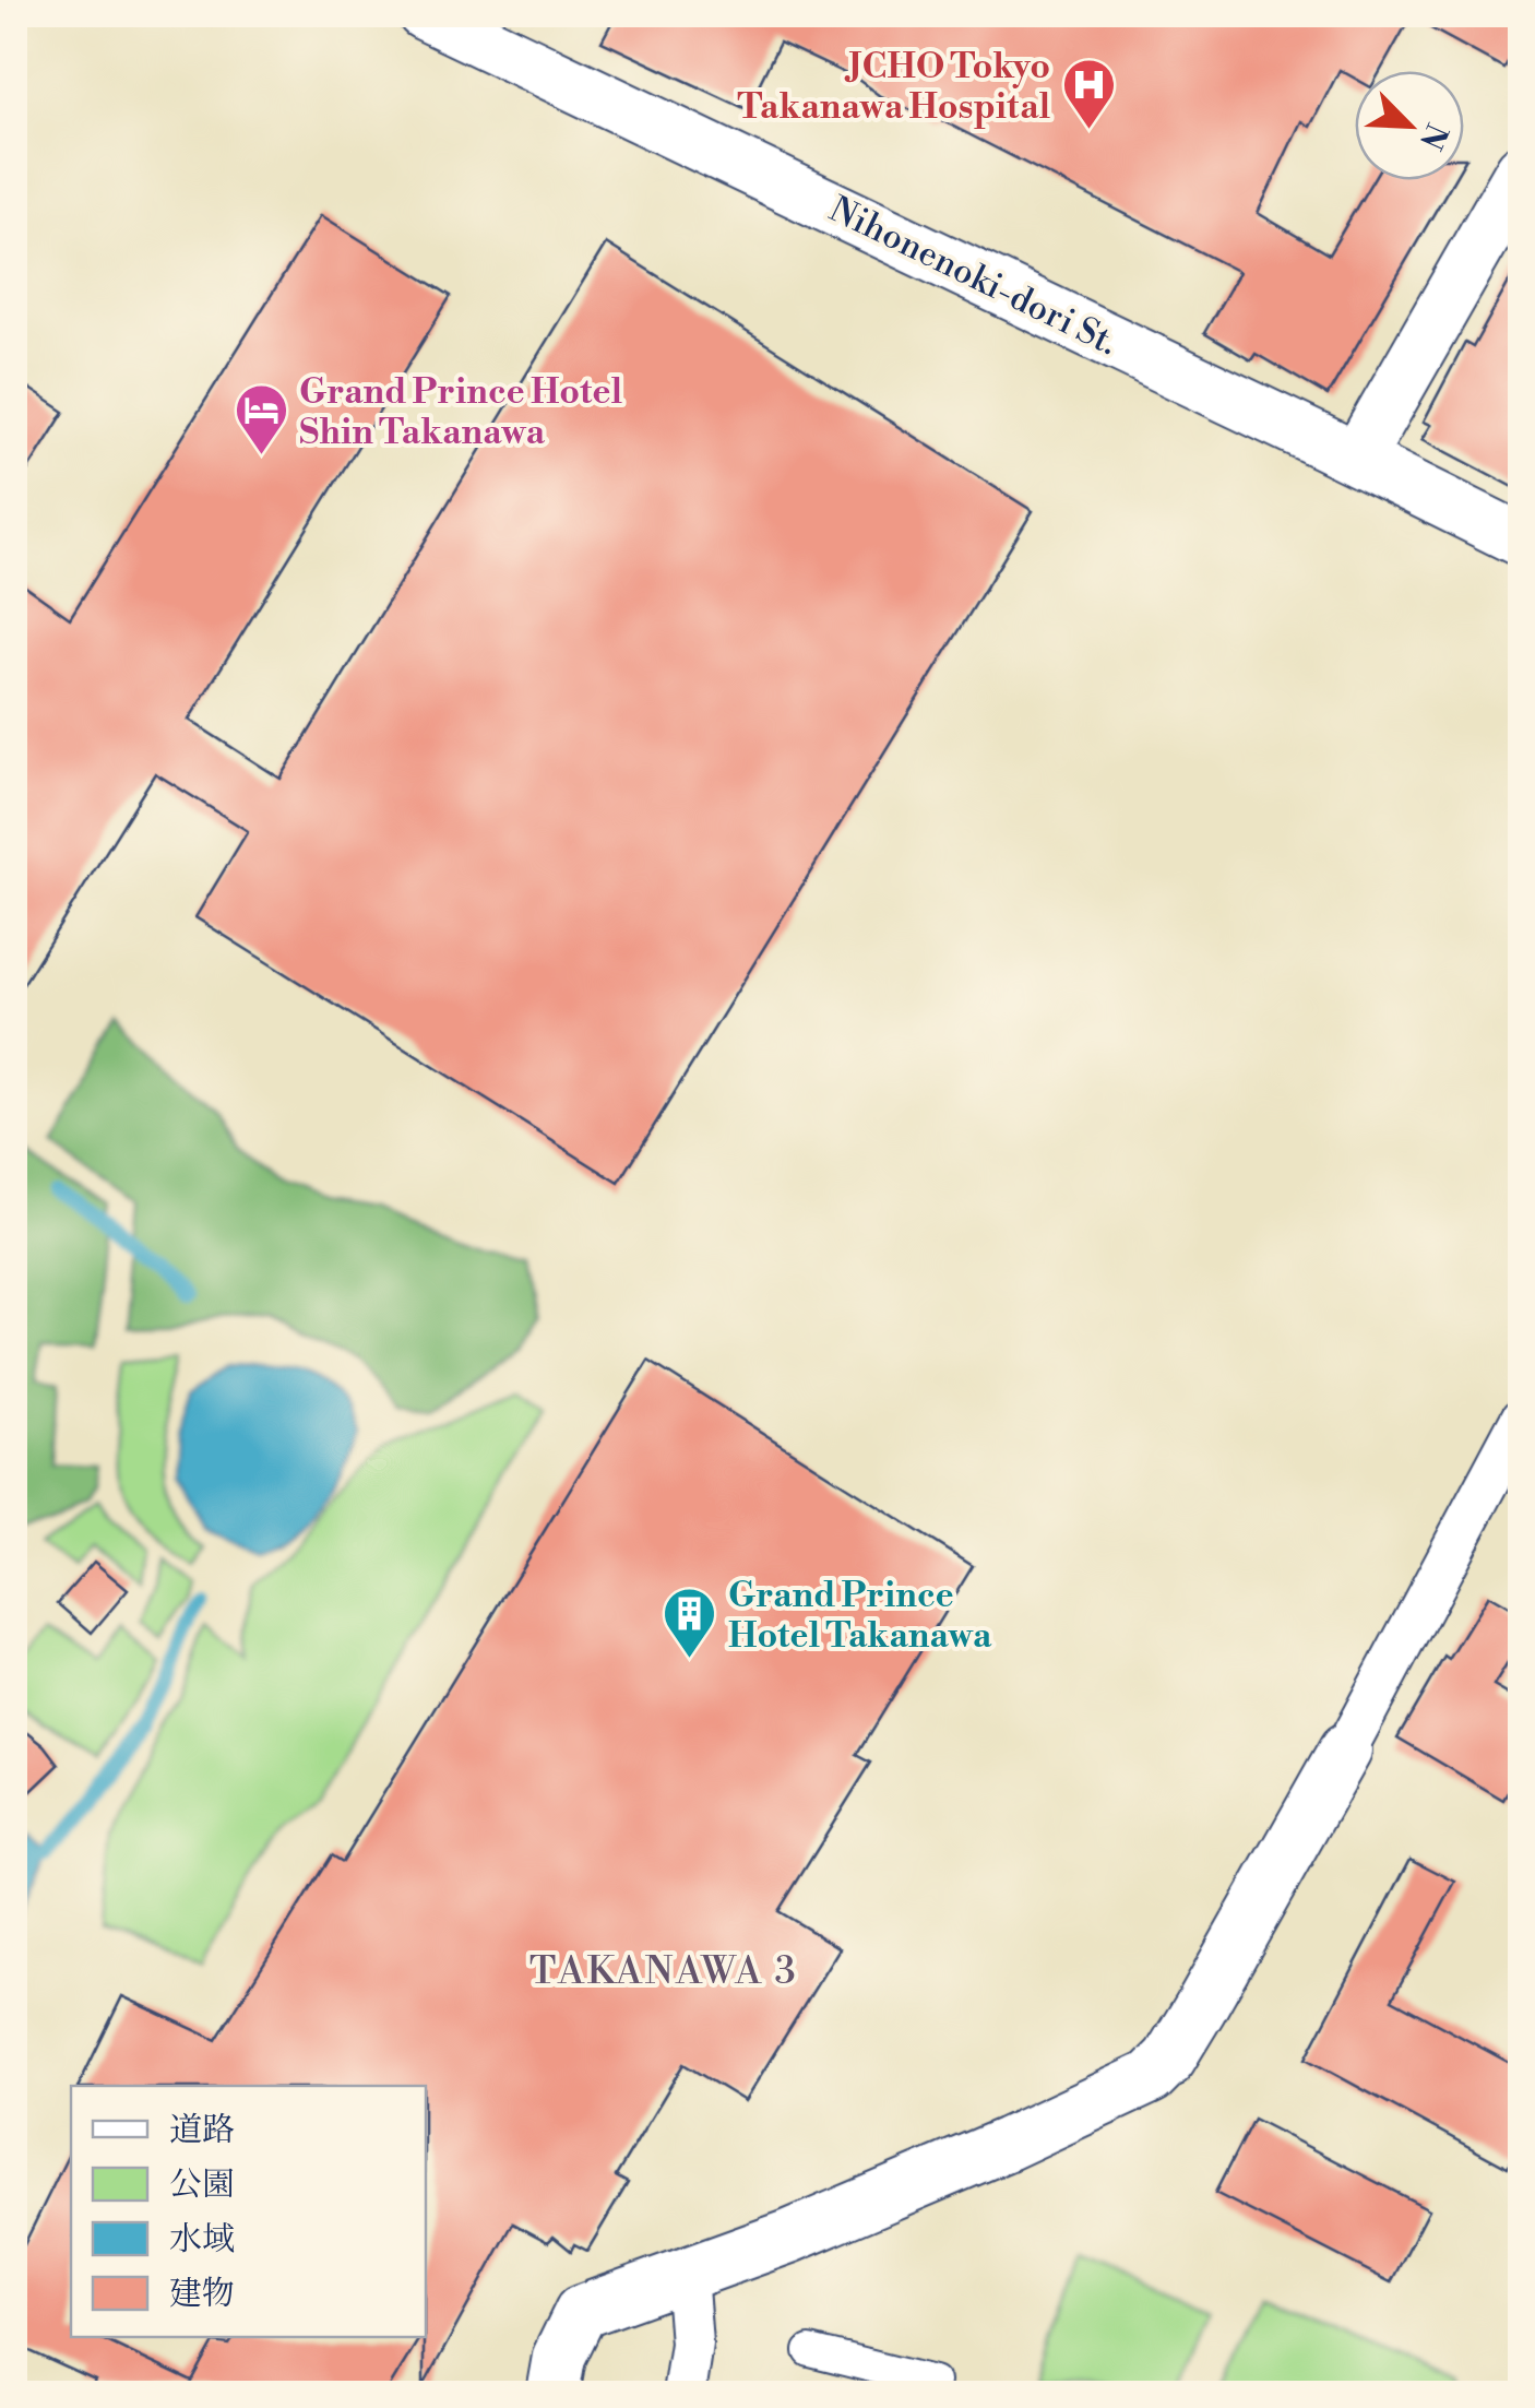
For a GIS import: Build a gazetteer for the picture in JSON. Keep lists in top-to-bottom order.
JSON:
{
  "streets": {
    "street": ["Nihonenoki-dori St."]
  },
  "districts": ["TAKANAWA 3"],
  "places": {
    "hospital": ["JCHO Tokyo Takanawa Hospital"],
    "hotel": ["Grand Prince Hotel Shin Takanawa"],
    "building": ["Grand Prince Hotel Takanawa"]
  },
  "legend": [
    "道路",
    "公園",
    "水域",
    "建物"
  ],
  "north": "bottom right"
}
